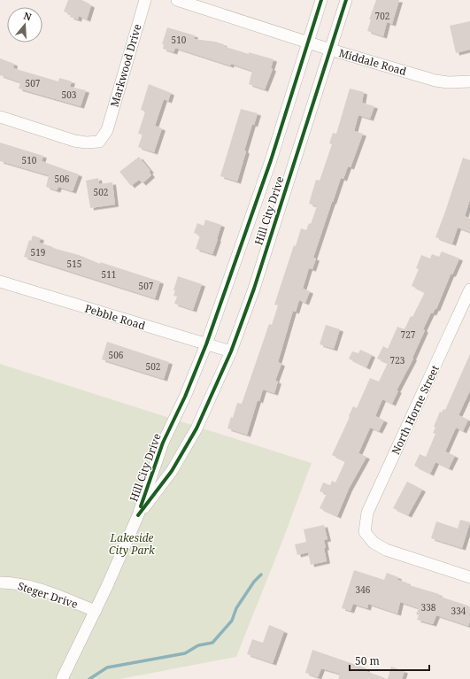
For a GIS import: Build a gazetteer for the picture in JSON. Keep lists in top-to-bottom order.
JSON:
{
  "streets": {
    "street": [
      "Middale Road",
      "Markwood Drive",
      "Hill City Drive",
      "Pebble Road",
      "North Horne Street",
      "Steger Drive"
    ]
  },
  "crossings": [
    ["Middale Road", "Hill City Drive"],
    ["Hill City Drive", "Pebble Road"],
    ["Hill City Drive", "Steger Drive"]
  ],
  "parks": ["Lakeside City Park"],
  "house_numbers": [
    "702",
    "510",
    "507",
    "503",
    "510",
    "506",
    "502",
    "519",
    "515",
    "511",
    "507",
    "727",
    "506",
    "723",
    "502",
    "346",
    "338",
    "334"
  ],
  "scale_bar": "50 m",
  "north": "top"
}
